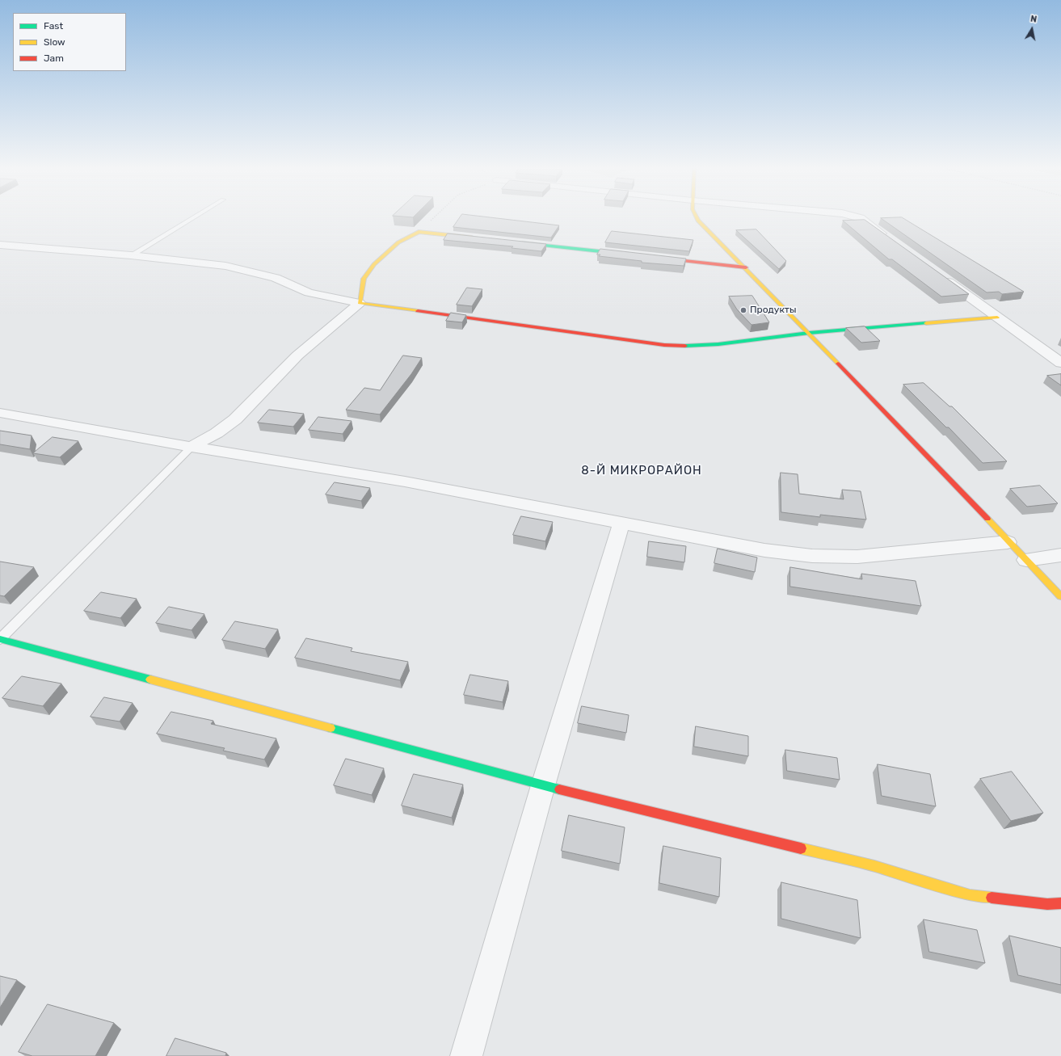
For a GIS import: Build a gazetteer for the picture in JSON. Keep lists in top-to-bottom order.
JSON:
{
  "districts": ["8-Й МИКРОРАЙОН"],
  "places": ["Продукты"],
  "legend": ["Fast", "Slow", "Jam"],
  "north": "top"
}
